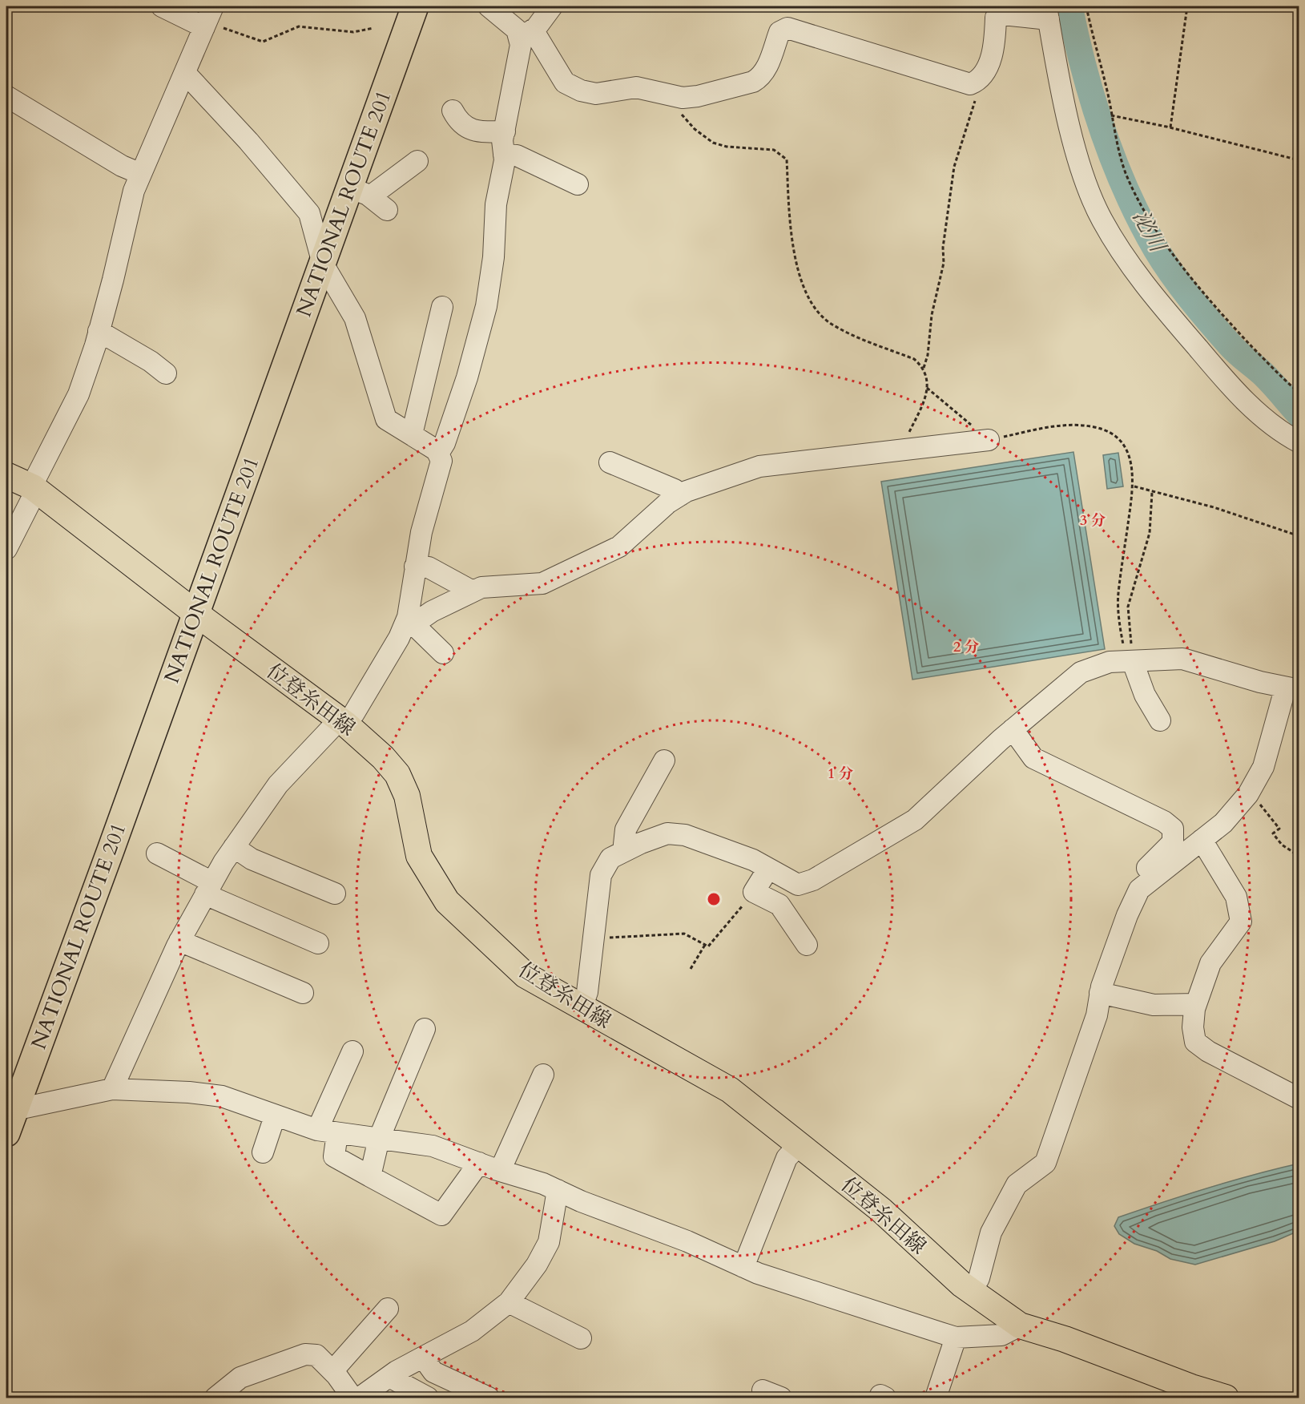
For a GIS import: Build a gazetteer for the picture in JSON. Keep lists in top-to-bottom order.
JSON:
{
  "streets": {
    "highway": ["NATIONAL ROUTE 201"],
    "main road": ["位登糸田線"]
  },
  "crossings": [
    ["NATIONAL ROUTE 201", "位登糸田線"]
  ],
  "water": ["泌川"],
  "rings": ["3 分", "2 分", "1 分"]
}
